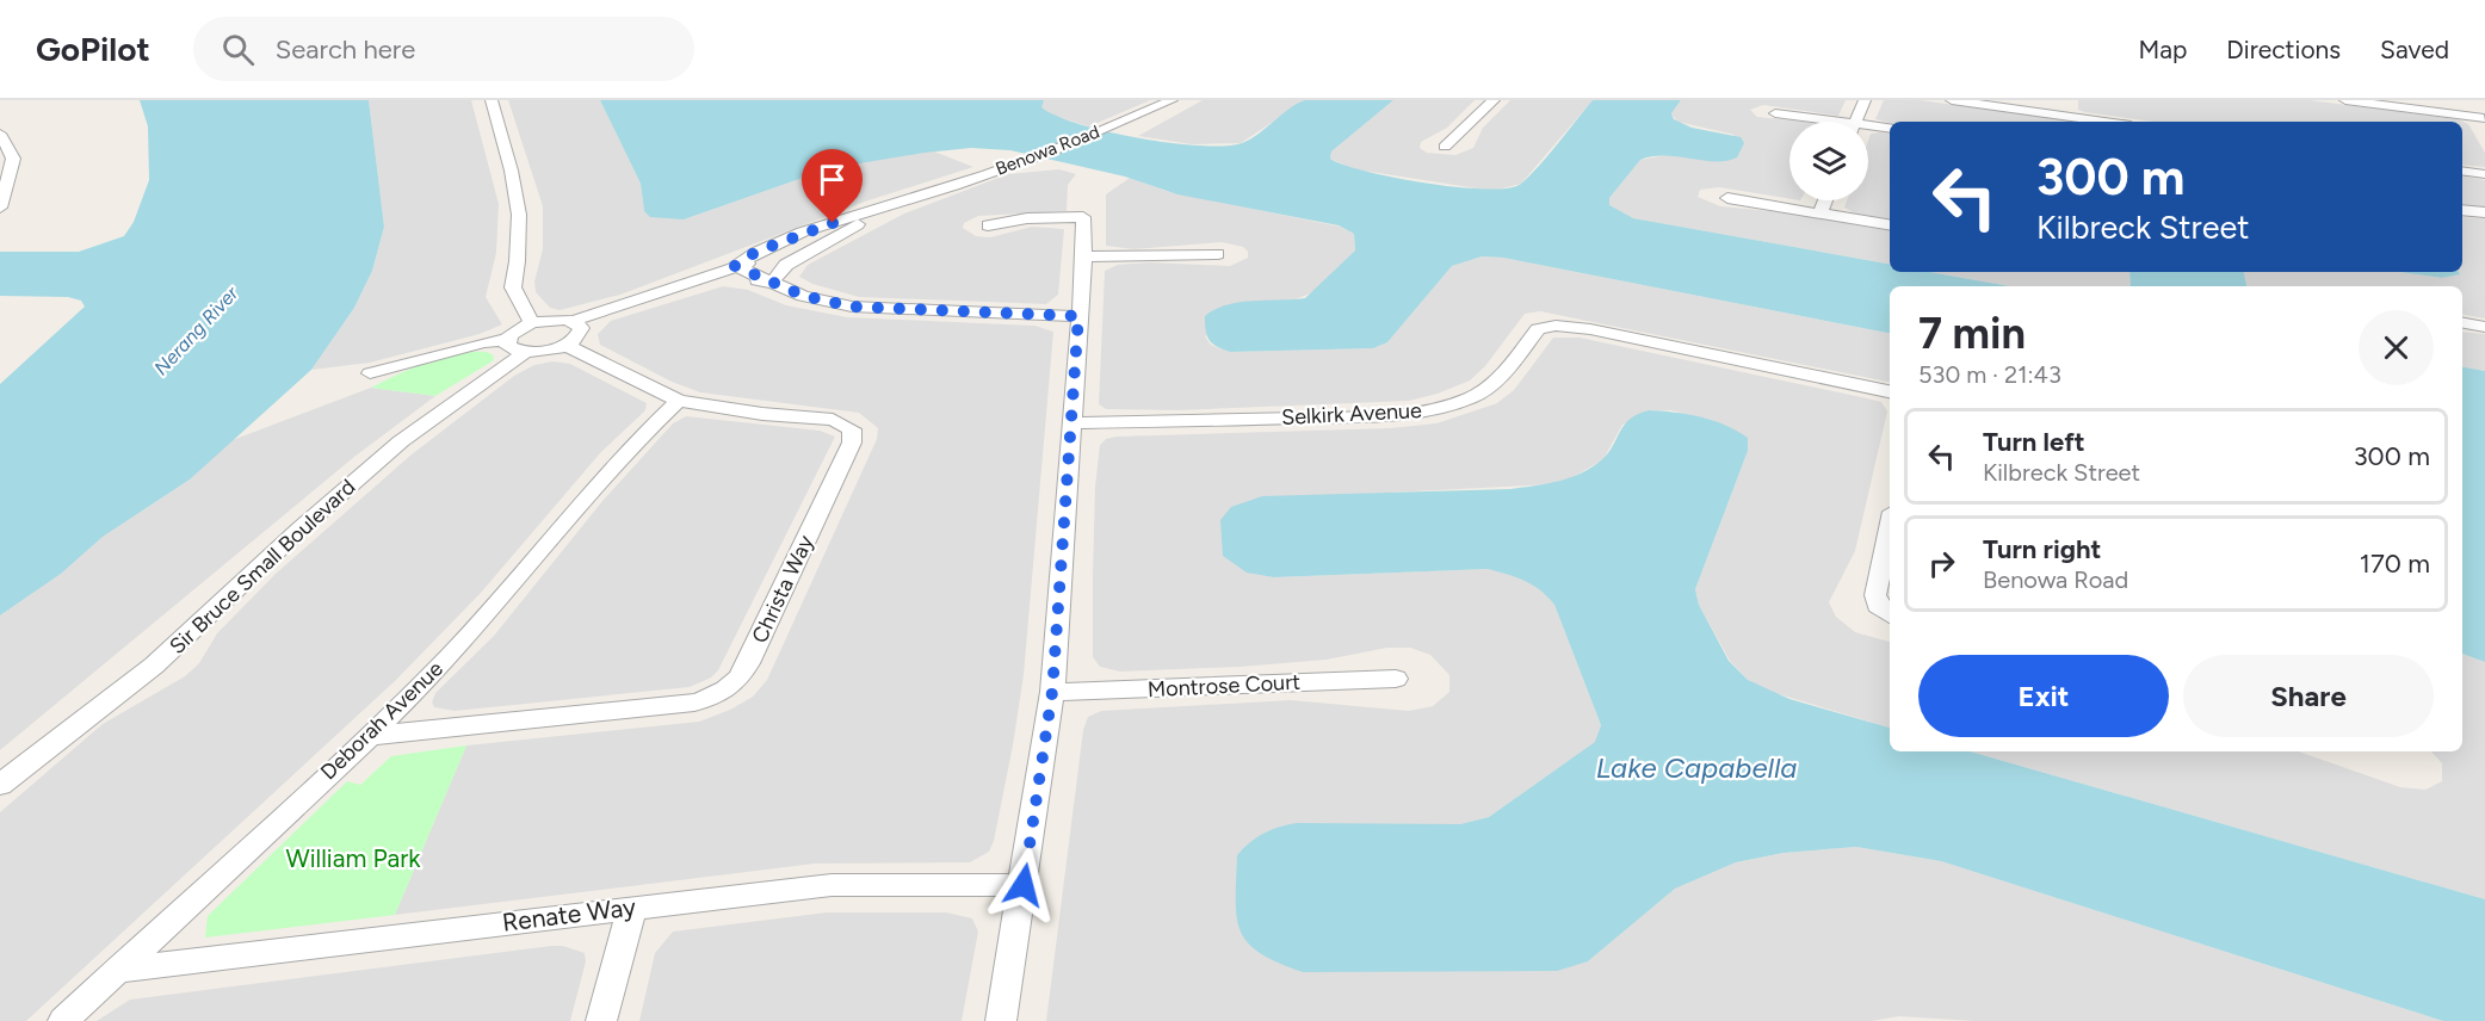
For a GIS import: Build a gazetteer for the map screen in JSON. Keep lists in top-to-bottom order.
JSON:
{
  "streets": {
    "street": [
      "Benowa Road",
      "Selkirk Avenue",
      "Sir Bruce Small Boulevard",
      "Christa Way",
      "Montrose Court",
      "Deborah Avenue",
      "Renate Way"
    ]
  },
  "crossings": [
    ["Christa Way", "Deborah Avenue"],
    ["Deborah Avenue", "Renate Way"]
  ],
  "water": ["Nerang River", "Lake Capabella"],
  "parks": ["William Park"],
  "page": {
    "header": "GoPilot",
    "search": "Search here",
    "nav": ["Map", "Directions", "Saved"],
    "turn": ["300 m", "Kilbreck Street"],
    "heading": ["7 min", "530 m · 21:43"],
    "list": [
      {
        "name": "Turn left",
        "note": "Kilbreck Street",
        "value": "300 m"
      },
      {
        "name": "Turn right",
        "note": "Benowa Road",
        "value": "170 m"
      }
    ],
    "buttons": ["Exit", "Share"]
  }
}
